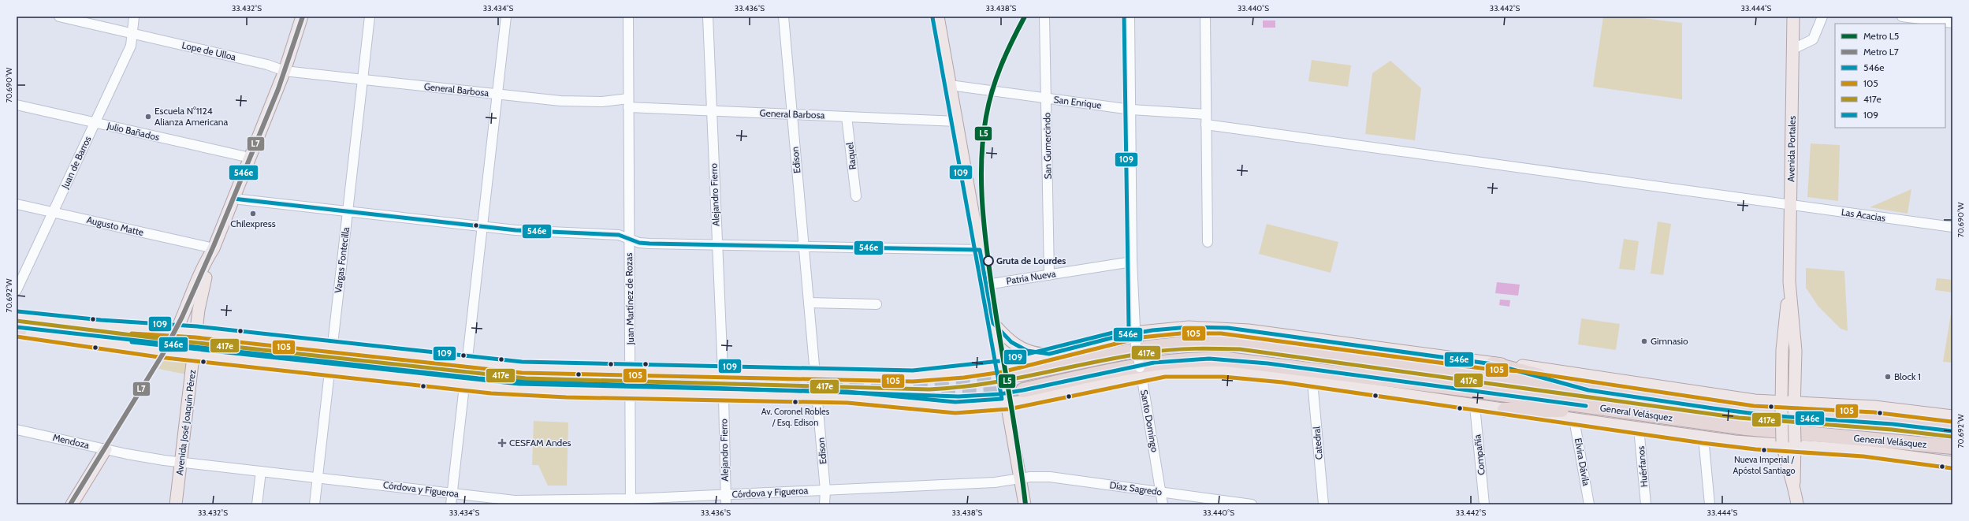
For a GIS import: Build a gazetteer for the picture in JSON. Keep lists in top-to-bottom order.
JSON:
{
  "streets": {
    "highway": ["General Velásquez"],
    "main road": ["Avenida Portales", "Avenida José Joaquín Pérez"],
    "street": [
      "Lope de Ulloa",
      "General Barbosa",
      "San Enrique",
      "Julio Bañados",
      "San Gumercindo",
      "Raquel",
      "Edison",
      "Juan de Barros",
      "Alejandro Fierro",
      "Las Acacias",
      "Augusto Matte",
      "Vargas Fontecilla",
      "Patria Nueva",
      "Juan Martínez de Rozas",
      "Santo Domingo",
      "Mendoza",
      "Catedral",
      "Compañía",
      "Elvira Dávila",
      "Huérfanos",
      "Díaz Sagredo",
      "Córdova y Figueroa"
    ]
  },
  "crossings": [
    ["Lope de Ulloa", "General Barbosa"],
    ["Lope de Ulloa", "Juan de Barros"],
    ["General Barbosa", "Raquel"],
    ["General Barbosa", "Edison"],
    ["General Barbosa", "Alejandro Fierro"],
    ["General Barbosa", "Vargas Fontecilla"],
    ["General Barbosa", "Juan Martínez de Rozas"],
    ["San Enrique", "San Gumercindo"],
    ["San Enrique", "Santo Domingo"],
    ["Julio Bañados", "Juan de Barros"],
    ["San Gumercindo", "Patria Nueva"],
    ["Avenida Portales", "Las Acacias"],
    ["Edison", "Córdova y Figueroa"],
    ["Juan de Barros", "Augusto Matte"],
    ["Alejandro Fierro", "Córdova y Figueroa"],
    ["Augusto Matte", "Avenida José Joaquín Pérez"],
    ["Vargas Fontecilla", "Córdova y Figueroa"],
    ["Patria Nueva", "Santo Domingo"],
    ["Juan Martínez de Rozas", "Córdova y Figueroa"],
    ["Santo Domingo", "Díaz Sagredo"],
    ["Avenida José Joaquín Pérez", "Mendoza"],
    ["Avenida José Joaquín Pérez", "Córdova y Figueroa"],
    ["Mendoza", "Córdova y Figueroa"],
    ["Díaz Sagredo", "Córdova y Figueroa"]
  ],
  "places": {
    "other": [
      "Escuela N°1124 Alianza Americana",
      "Chilexpress",
      "Gruta de Lourdes",
      "Gimnasio",
      "Block 1",
      "Av. Coronel Robles / Esq. Edison",
      "Nueva Imperial / Apóstol Santiago"
    ],
    "health": ["CESFAM Andes"]
  },
  "lines": [
    "metro line L5",
    "metro line L7",
    "transit line 546e",
    "transit line 109",
    "transit line 417e",
    "transit line 105"
  ],
  "legend": [
    "Metro L5",
    "Metro L7",
    "546e",
    "105",
    "417e",
    "109"
  ],
  "coordinates": [
    "33.432°S",
    "33.434°S",
    "33.436°S",
    "33.438°S",
    "33.440°S",
    "33.442°S",
    "33.444°S",
    "70.690°W",
    "70.692°W"
  ]
}
